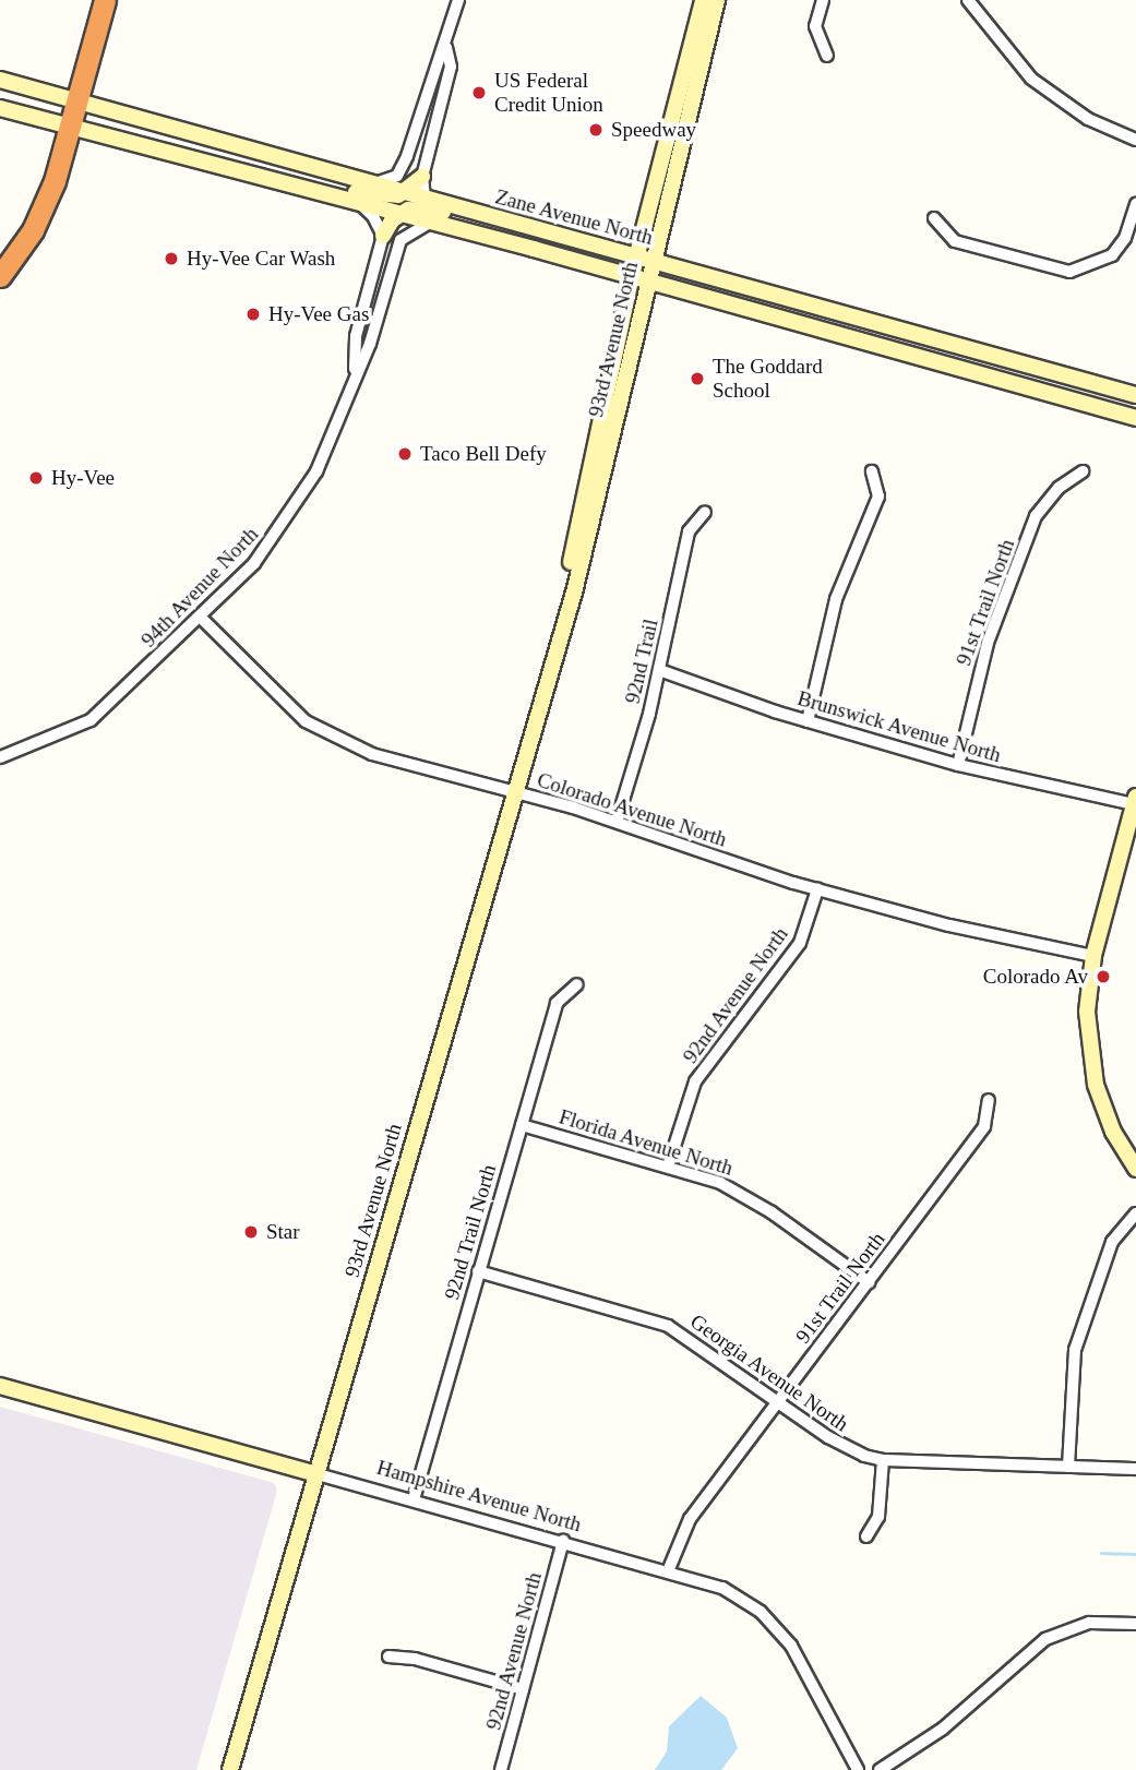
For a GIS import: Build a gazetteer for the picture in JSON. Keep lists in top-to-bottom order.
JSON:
{
  "streets": {
    "street": [
      "Zane Avenue North",
      "93rd Avenue North",
      "94th Avenue North",
      "91st Trail North",
      "92nd Trail",
      "Brunswick Avenue North",
      "Colorado Avenue North",
      "92nd Avenue North",
      "Florida Avenue North",
      "92nd Trail North",
      "Georgia Avenue North",
      "Hampshire Avenue North"
    ]
  },
  "crossings": [
    ["Zane Avenue North", "93rd Avenue North"],
    ["Zane Avenue North", "94th Avenue North"],
    ["93rd Avenue North", "Colorado Avenue North"],
    ["93rd Avenue North", "Hampshire Avenue North"],
    ["94th Avenue North", "Colorado Avenue North"],
    ["91st Trail North", "Brunswick Avenue North"],
    ["91st Trail North", "Florida Avenue North"],
    ["91st Trail North", "Georgia Avenue North"],
    ["91st Trail North", "Hampshire Avenue North"],
    ["92nd Trail", "Brunswick Avenue North"],
    ["92nd Trail", "Colorado Avenue North"],
    ["Colorado Avenue North", "92nd Avenue North"],
    ["92nd Avenue North", "Florida Avenue North"],
    ["92nd Avenue North", "Hampshire Avenue North"],
    ["Florida Avenue North", "92nd Trail North"],
    ["92nd Trail North", "Georgia Avenue North"],
    ["92nd Trail North", "Hampshire Avenue North"]
  ],
  "places": [
    "US Federal Credit Union",
    "Speedway",
    "Hy-Vee Car Wash",
    "Hy-Vee Gas",
    "The Goddard School",
    "Taco Bell Defy",
    "Hy-Vee",
    "Colorado Av",
    "Star"
  ]
}
